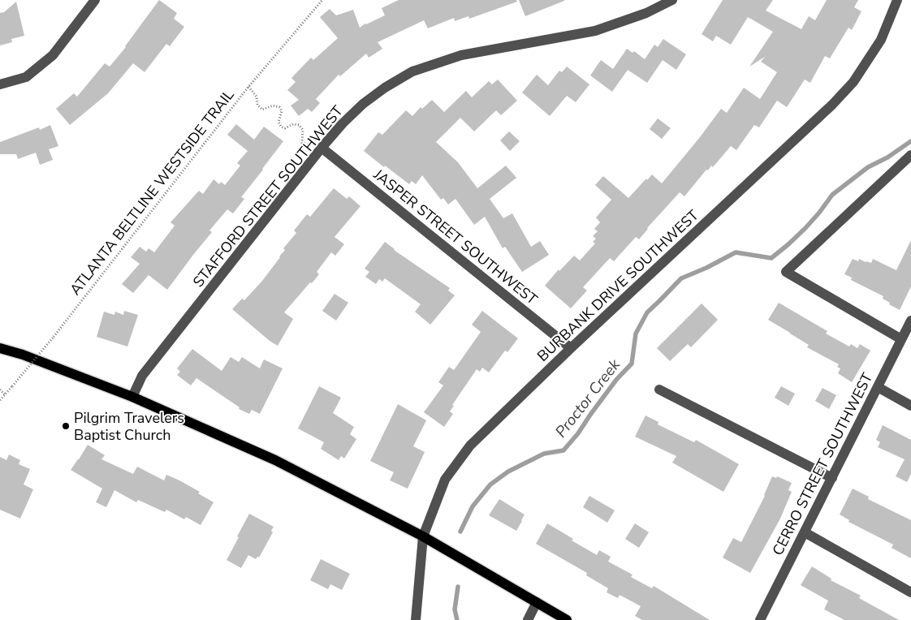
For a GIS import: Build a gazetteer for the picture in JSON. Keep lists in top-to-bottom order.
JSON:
{
  "streets": {
    "street": [
      "STAFFORD STREET SOUTHWEST",
      "JASPER STREET SOUTHWEST",
      "BURBANK DRIVE SOUTHWEST",
      "CERRO STREET SOUTHWEST"
    ],
    "path": ["ATLANTA BELTLINE WESTSIDE TRAIL"]
  },
  "crossings": [
    ["STAFFORD STREET SOUTHWEST", "JASPER STREET SOUTHWEST"],
    ["JASPER STREET SOUTHWEST", "BURBANK DRIVE SOUTHWEST"]
  ],
  "water": ["Proctor Creek"],
  "places": ["Pilgrim Travelers Baptist Church"]
}
